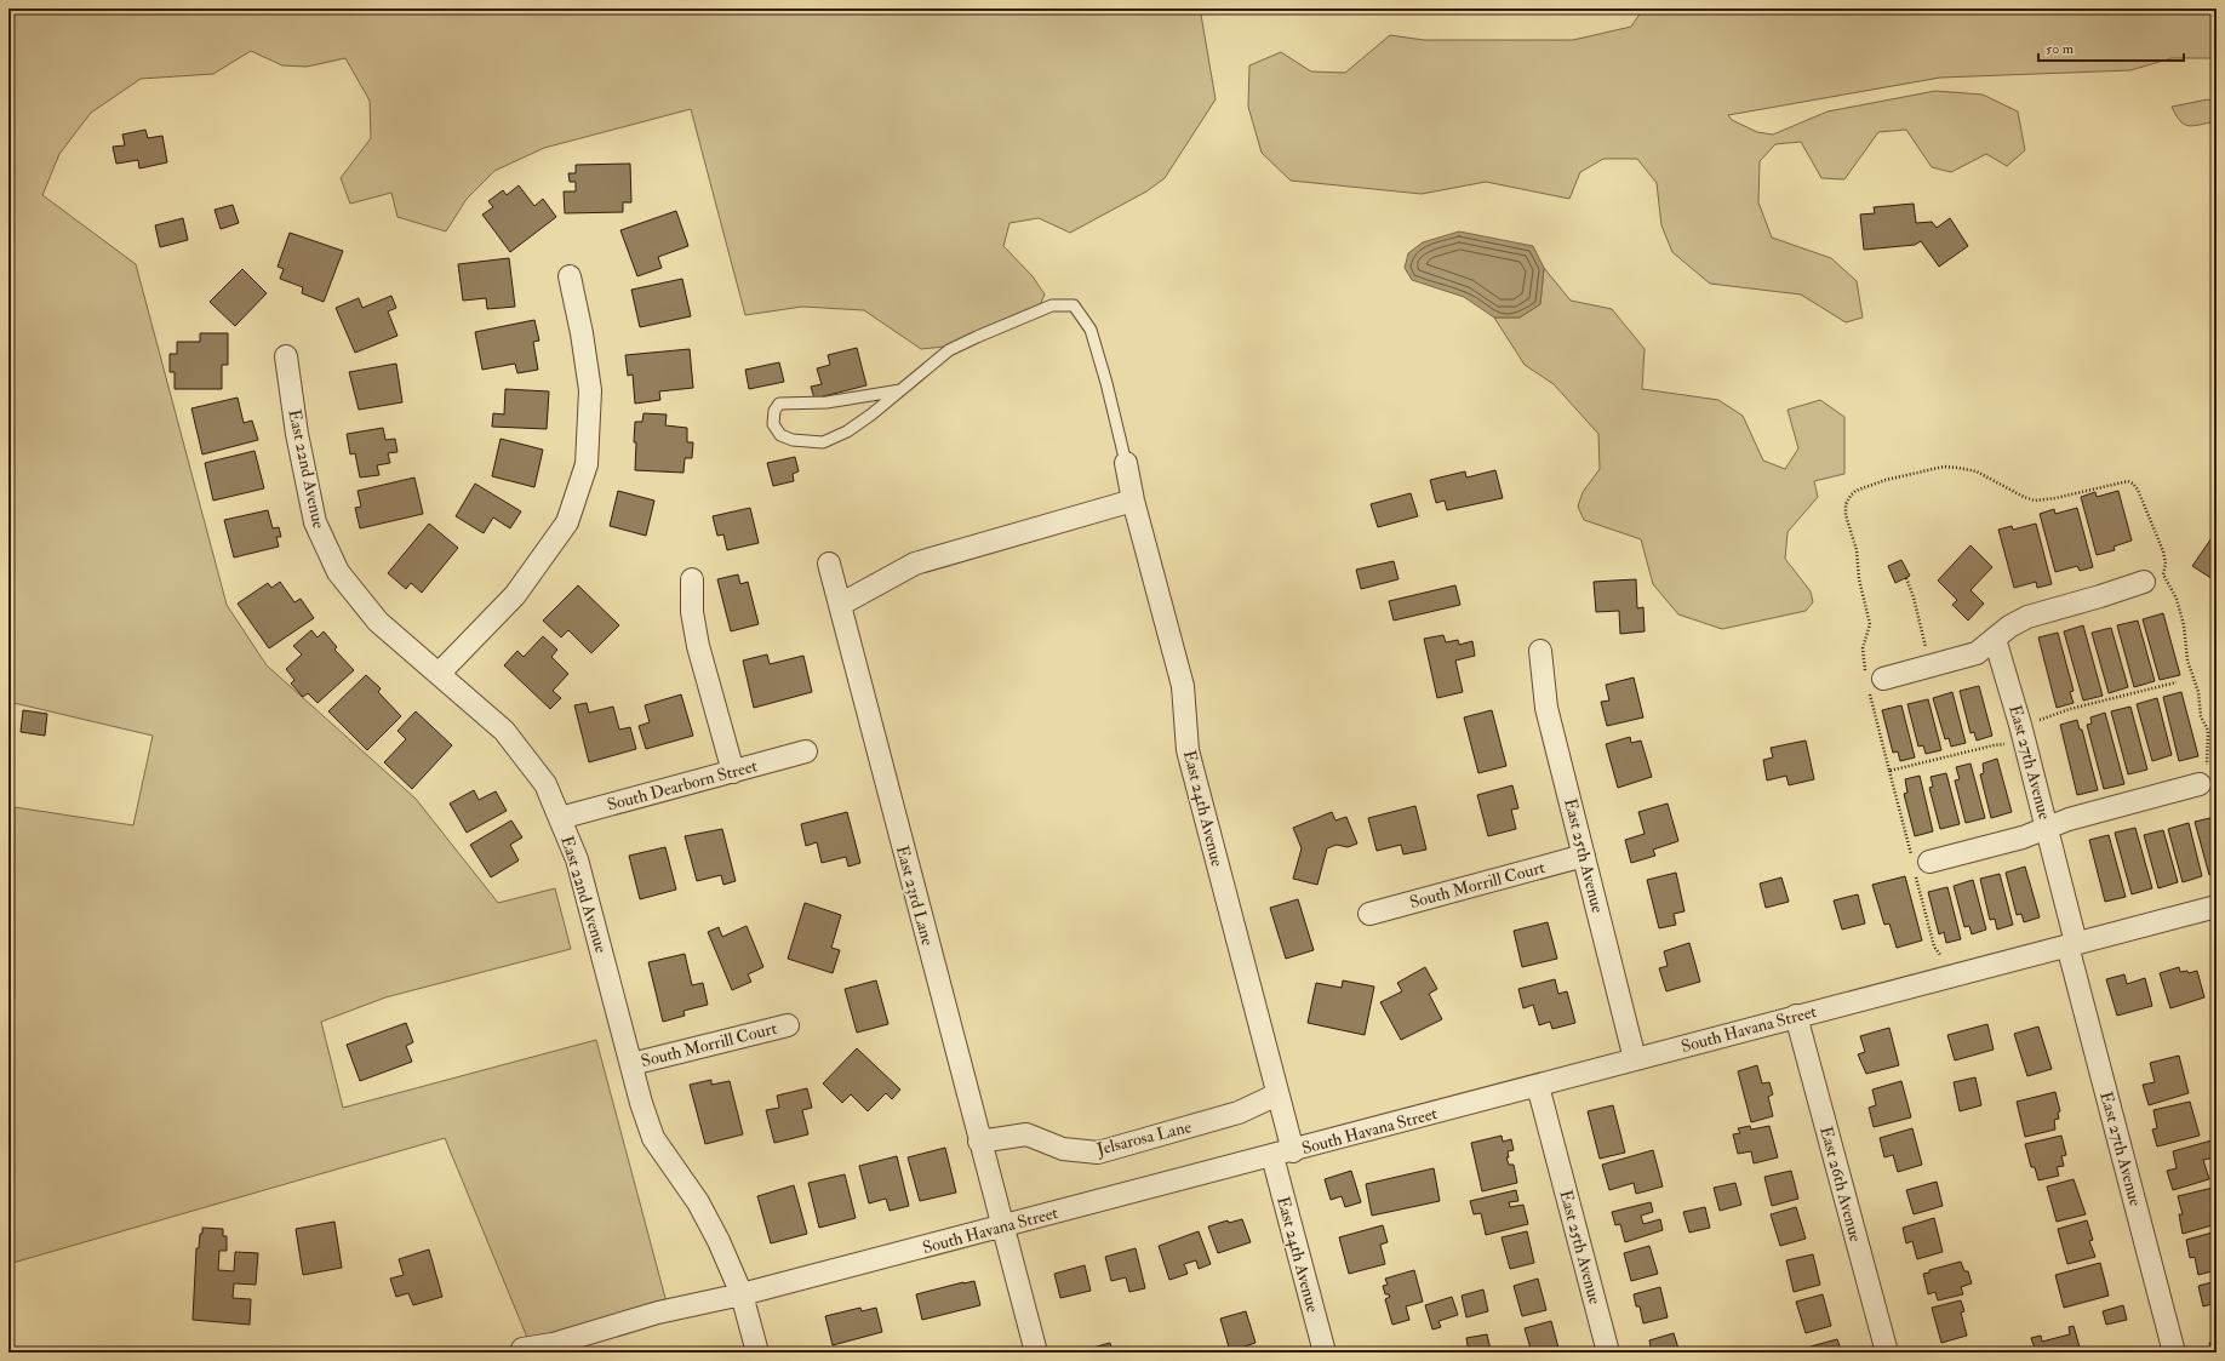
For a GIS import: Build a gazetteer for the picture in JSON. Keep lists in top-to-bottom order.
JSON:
{
  "streets": {
    "street": [
      "East 22nd Avenue",
      "East 27th Avenue",
      "South Dearborn Street",
      "East 24th Avenue",
      "East 25th Avenue",
      "South Morrill Court",
      "East 23rd Lane",
      "South Havana Street",
      "Jelsarosa Lane",
      "East 26th Avenue"
    ]
  },
  "crossings": [
    ["East 22nd Avenue", "South Dearborn Street"],
    ["East 22nd Avenue", "South Morrill Court"],
    ["East 22nd Avenue", "South Havana Street"],
    ["East 27th Avenue", "South Havana Street"],
    ["East 24th Avenue", "South Havana Street"],
    ["East 24th Avenue", "Jelsarosa Lane"],
    ["East 25th Avenue", "South Morrill Court"],
    ["East 25th Avenue", "South Havana Street"],
    ["East 23rd Lane", "South Havana Street"],
    ["East 23rd Lane", "Jelsarosa Lane"],
    ["South Havana Street", "East 26th Avenue"]
  ],
  "scale_bar": "50 m"
}
